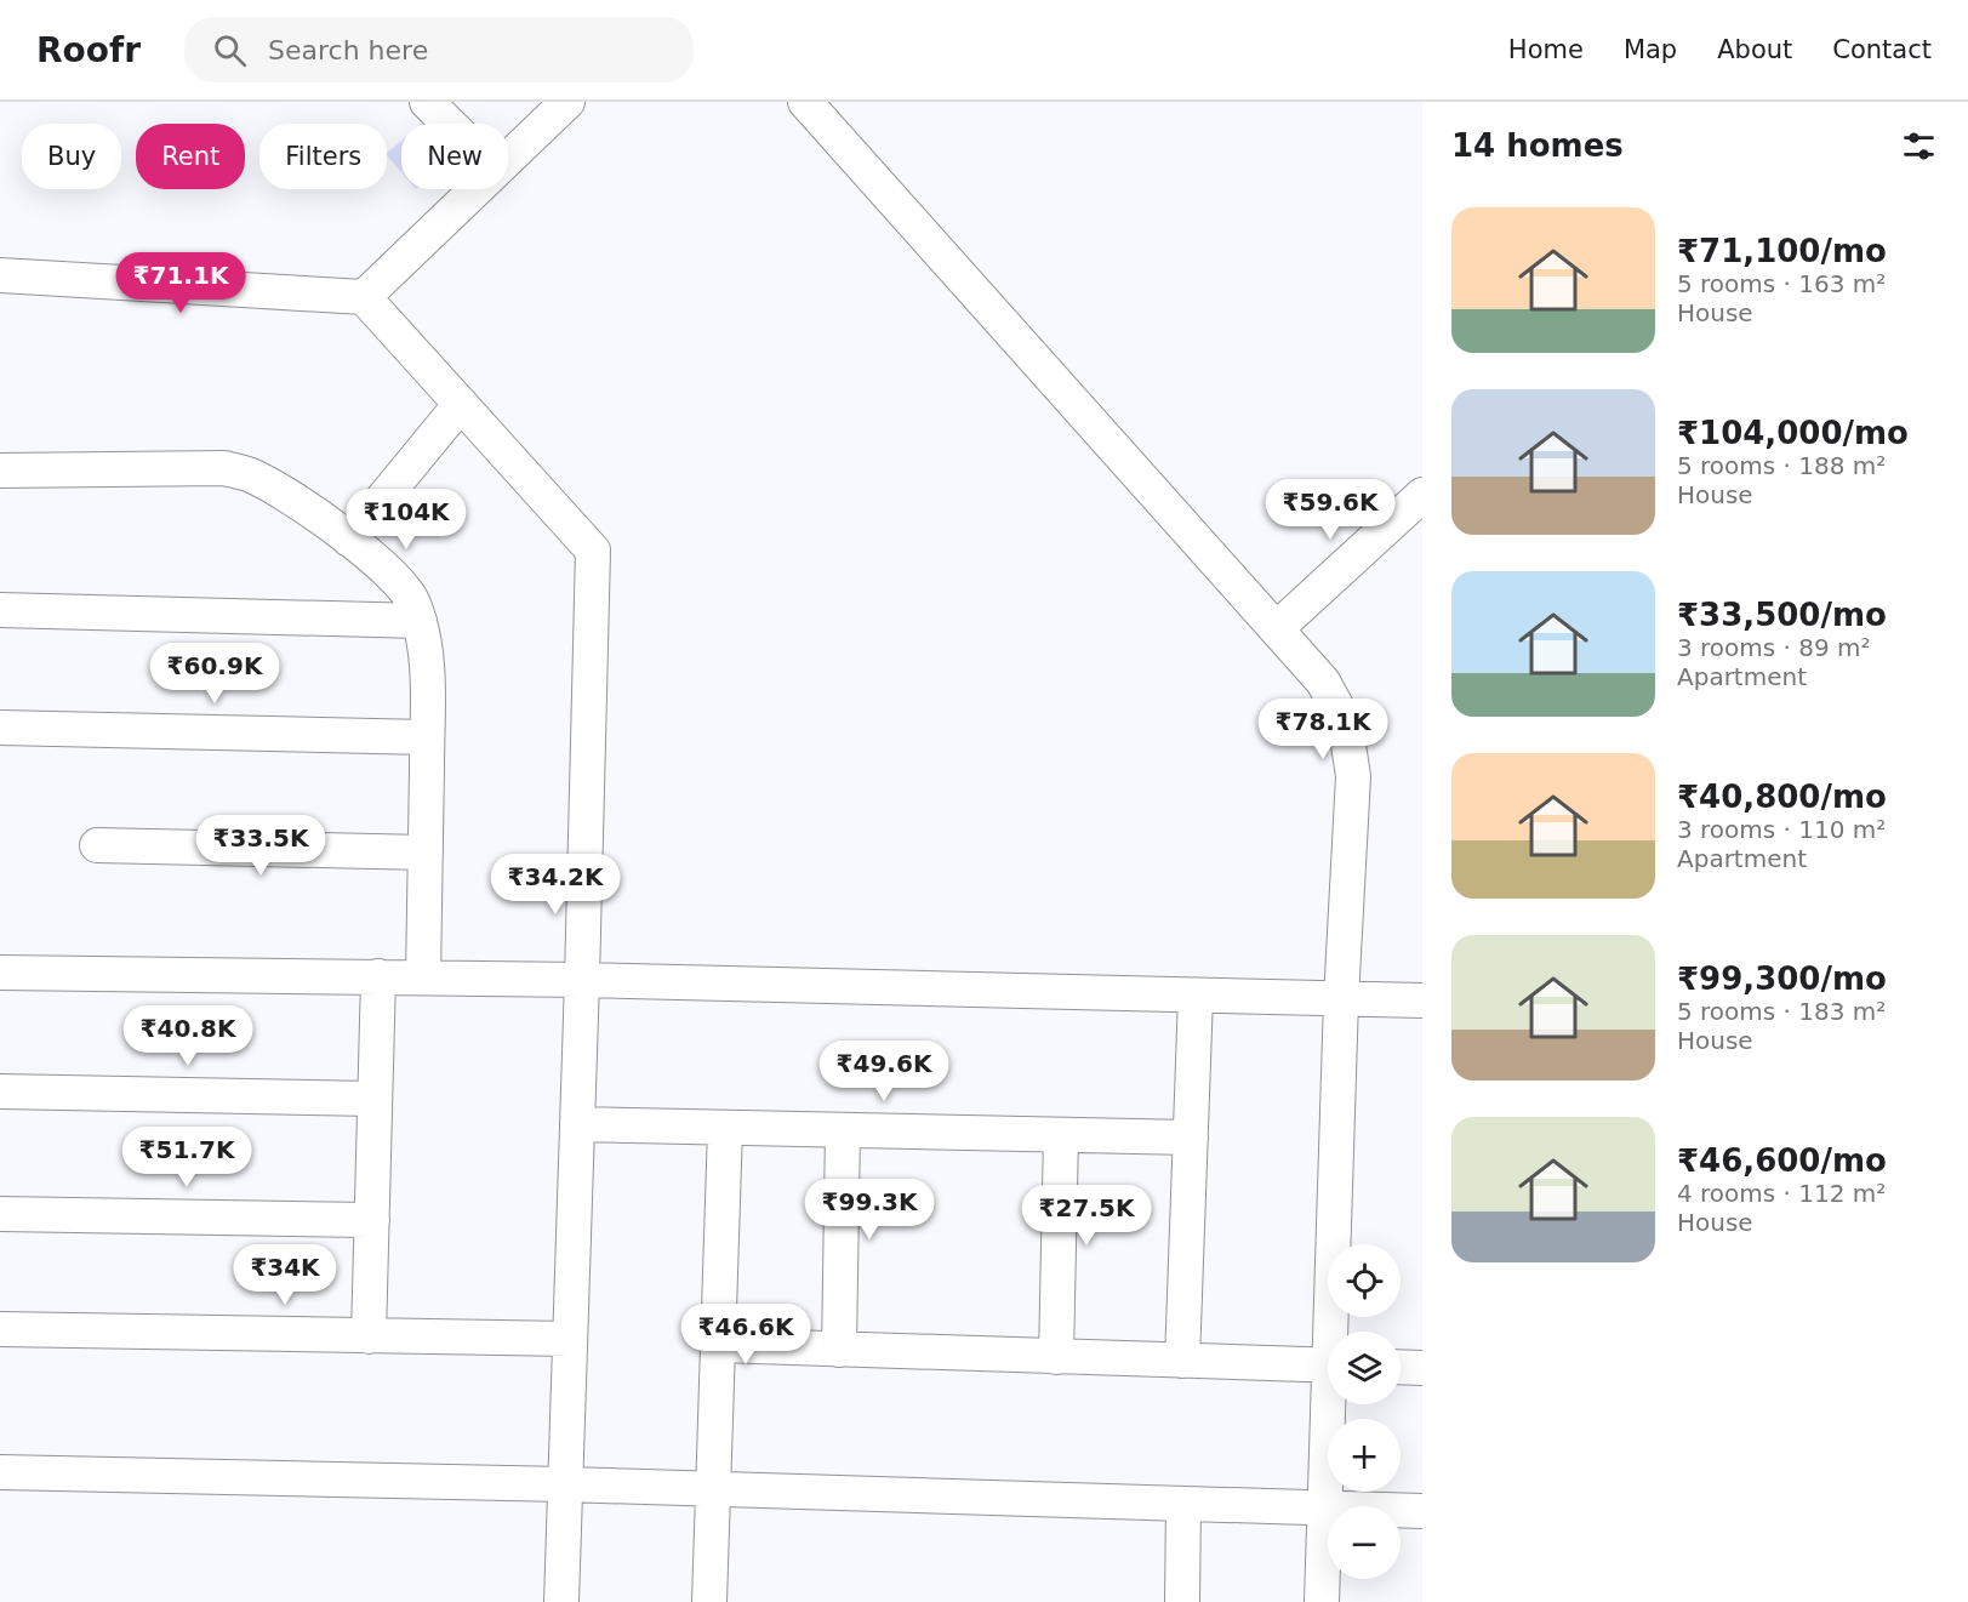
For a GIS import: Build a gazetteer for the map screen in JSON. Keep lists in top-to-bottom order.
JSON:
{
  "page": {
    "header": "Roofr",
    "search": "Search here",
    "nav": [
      "Home",
      "Map",
      "About",
      "Contact"
    ],
    "heading": "14 homes",
    "chip": [
      "Buy",
      "Rent",
      "Filters",
      "New"
    ],
    "list": [
      {
        "name": "₹71,100/mo",
        "note": "5 rooms · 163 m² · House"
      },
      {
        "name": "₹104,000/mo",
        "note": "5 rooms · 188 m² · House"
      },
      {
        "name": "₹33,500/mo",
        "note": "3 rooms · 89 m² · Apartment"
      },
      {
        "name": "₹40,800/mo",
        "note": "3 rooms · 110 m² · Apartment"
      },
      {
        "name": "₹99,300/mo",
        "note": "5 rooms · 183 m² · House"
      },
      {
        "name": "₹46,600/mo",
        "note": "4 rooms · 112 m² · House"
      }
    ],
    "price": [
      "₹71.1K",
      "₹59.6K",
      "₹104K",
      "₹60.9K",
      "₹78.1K",
      "₹33.5K",
      "₹34.2K",
      "₹40.8K",
      "₹49.6K",
      "₹51.7K",
      "₹99.3K",
      "₹27.5K",
      "₹34K",
      "₹46.6K"
    ],
    "map_buttons": ["+", "−"]
  }
}
